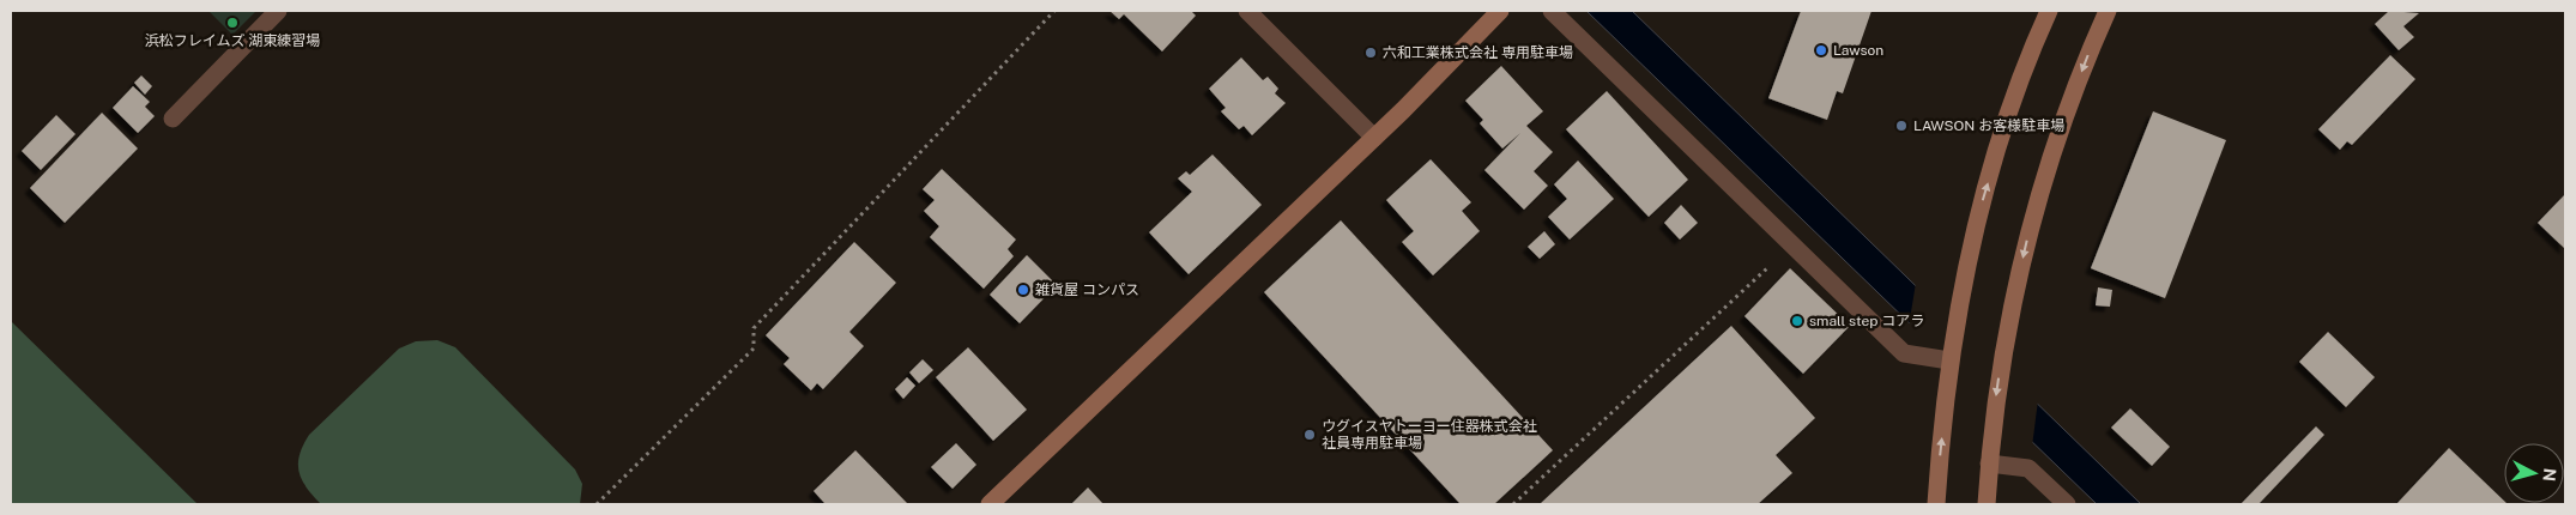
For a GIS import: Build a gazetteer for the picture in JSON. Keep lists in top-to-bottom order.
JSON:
{
  "places": [
    "浜松フレイムズ 湖東練習場",
    "Lawson",
    "六和工業株式会社 専用駐車場",
    "LAWSON お客様駐車場",
    "雑貨屋 コンパス",
    "small step コアラ",
    "ウグイスヤトーヨー住器株式会社 社員専用駐車場"
  ],
  "north": "right"
}
